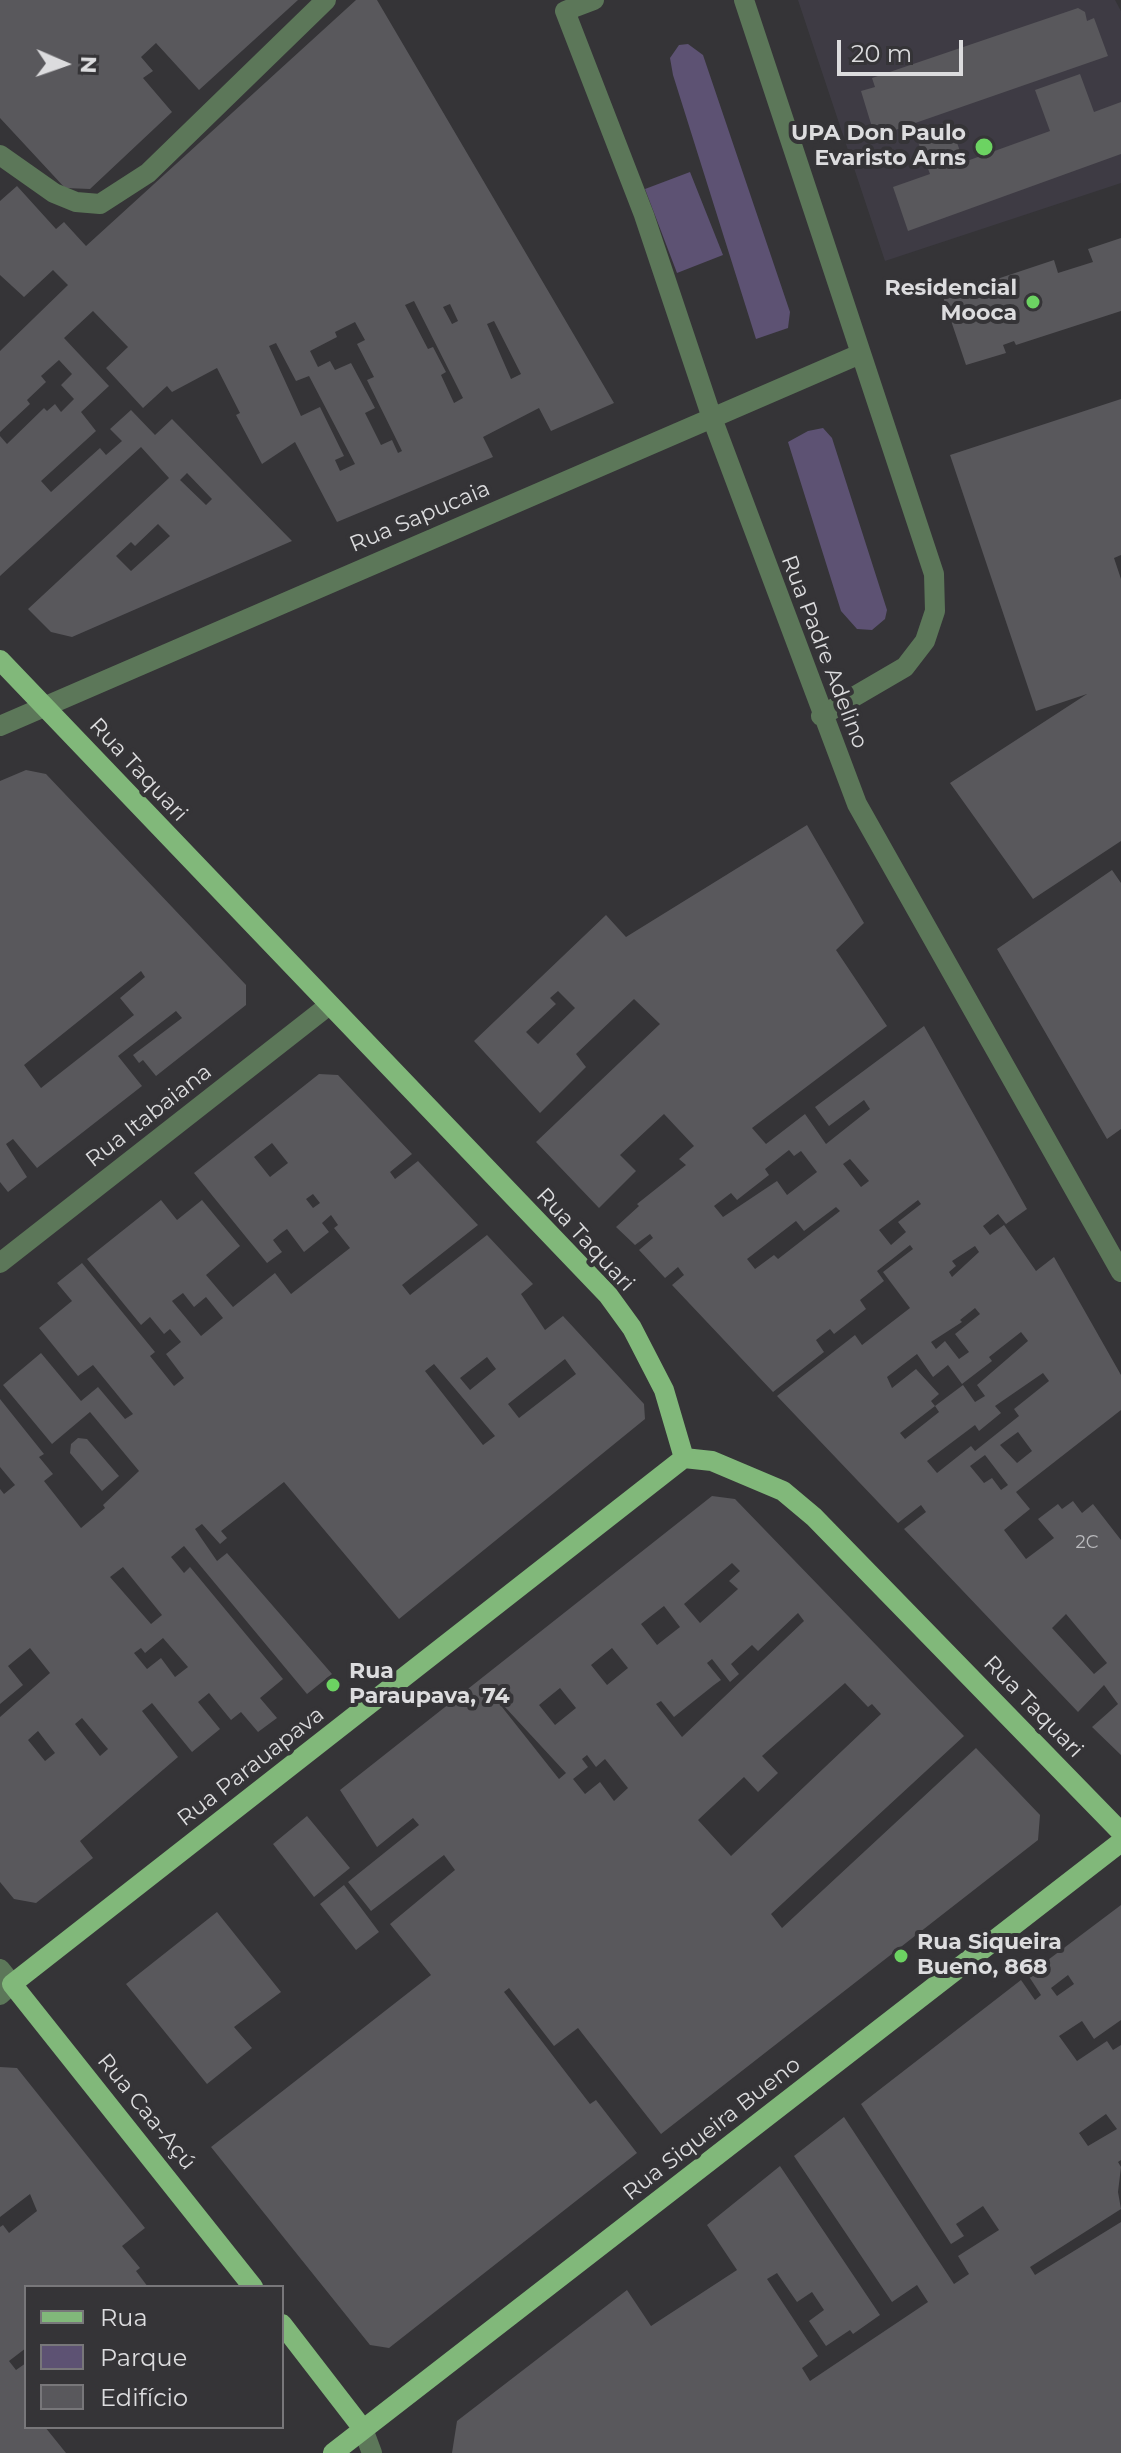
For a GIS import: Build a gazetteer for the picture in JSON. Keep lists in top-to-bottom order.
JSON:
{
  "streets": {
    "main road": [
      "Rua Taquari",
      "Rua Parauapava",
      "Rua Caa-Açú",
      "Rua Siqueira Bueno"
    ],
    "street": ["Rua Sapucaia", "Rua Padre Adelino", "Rua Itabaiana"]
  },
  "crossings": [
    ["Rua Sapucaia", "Rua Padre Adelino"],
    ["Rua Sapucaia", "Rua Taquari"],
    ["Rua Taquari", "Rua Itabaiana"],
    ["Rua Taquari", "Rua Parauapava"],
    ["Rua Parauapava", "Rua Caa-Açú"]
  ],
  "places": [
    "UPA Don Paulo Evaristo Arns",
    "Residencial Mooca",
    "Rua Paraupava, 74",
    "Rua Siqueira Bueno, 868"
  ],
  "house_numbers": ["2C"],
  "legend": ["Rua", "Parque", "Edifício"],
  "scale_bar": "20 m",
  "north": "right"
}
